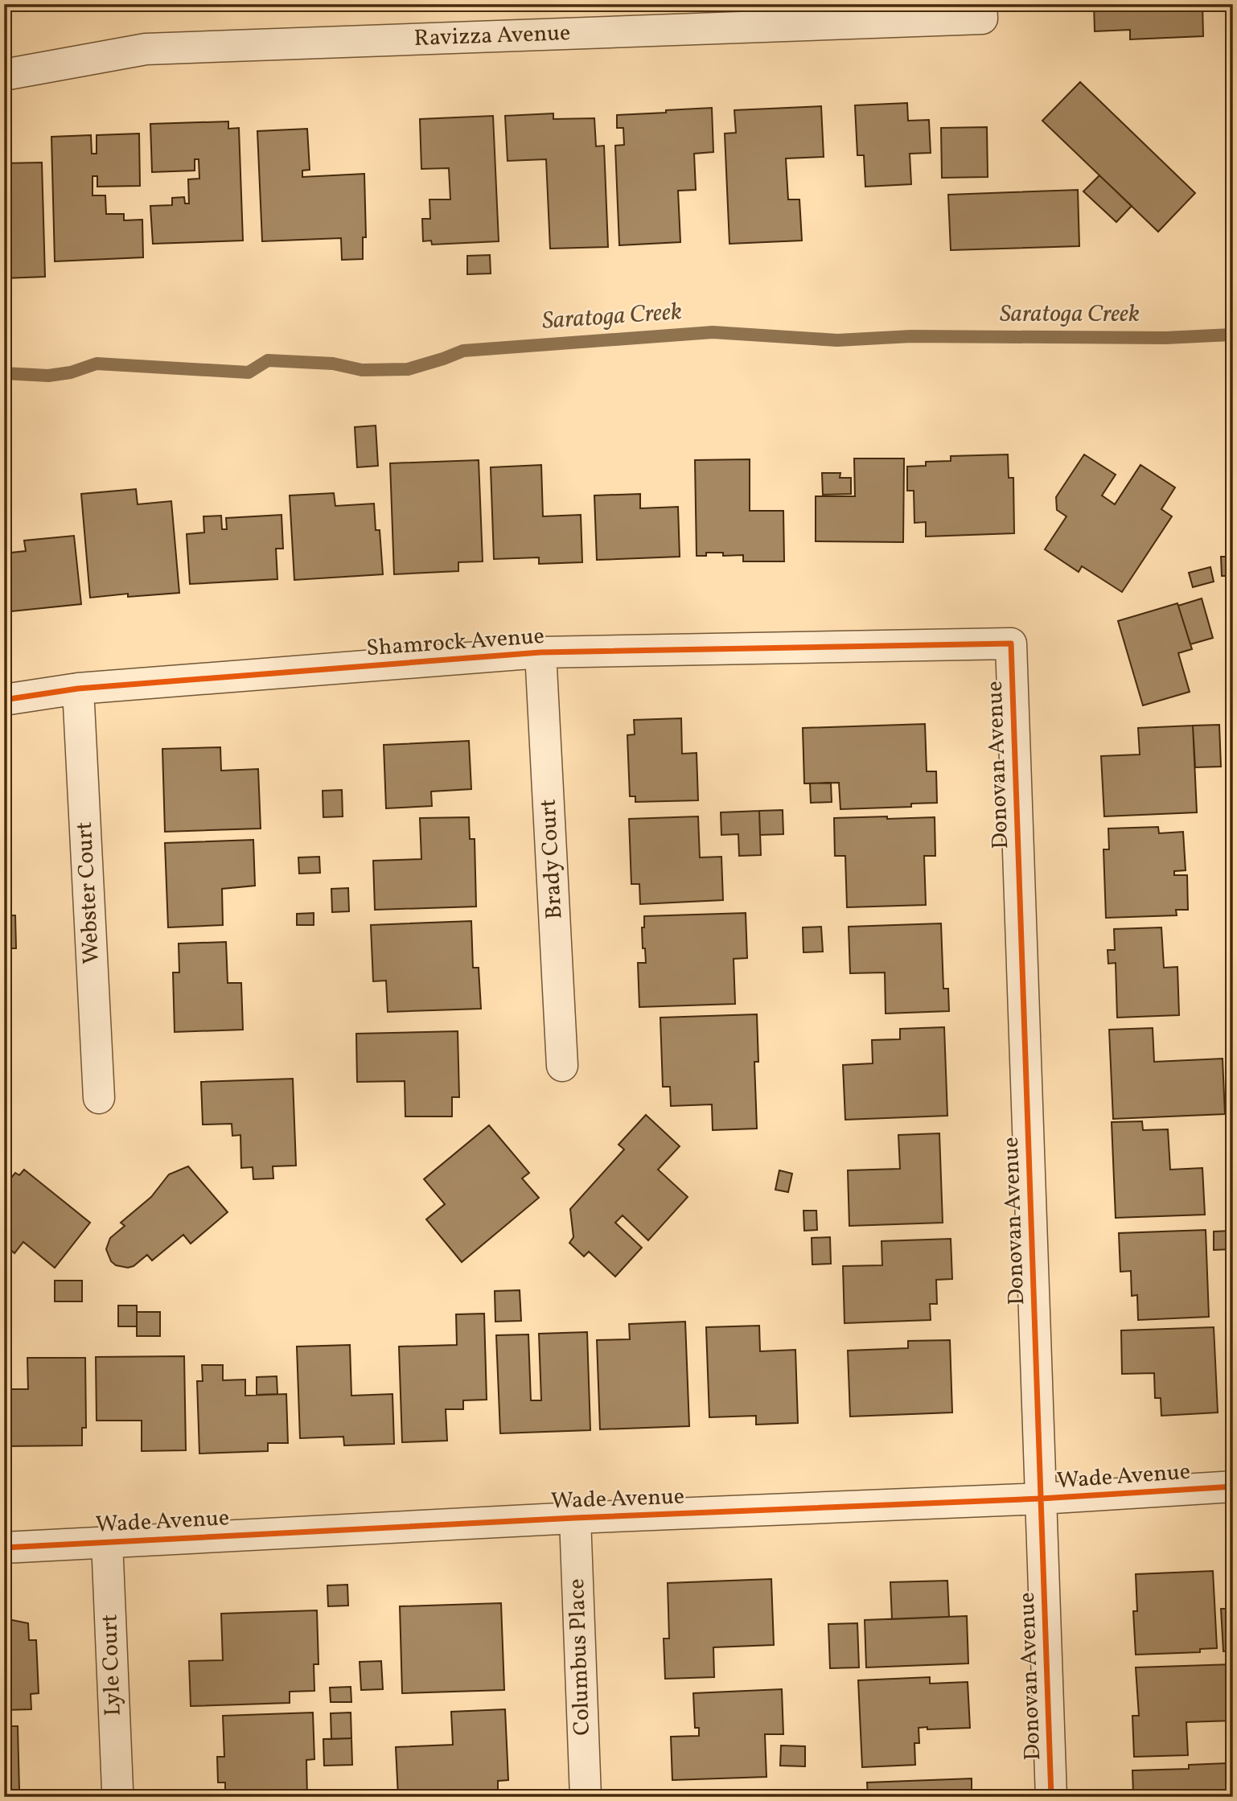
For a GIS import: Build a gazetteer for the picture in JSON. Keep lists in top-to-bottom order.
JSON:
{
  "streets": {
    "street": [
      "Ravizza Avenue",
      "Shamrock Avenue",
      "Donovan Avenue",
      "Brady Court",
      "Webster Court",
      "Wade Avenue",
      "Columbus Place",
      "Lyle Court"
    ]
  },
  "crossings": [
    ["Shamrock Avenue", "Donovan Avenue"],
    ["Shamrock Avenue", "Brady Court"],
    ["Shamrock Avenue", "Webster Court"],
    ["Donovan Avenue", "Wade Avenue"],
    ["Wade Avenue", "Columbus Place"],
    ["Wade Avenue", "Lyle Court"]
  ],
  "water": ["Saratoga Creek"]
}
